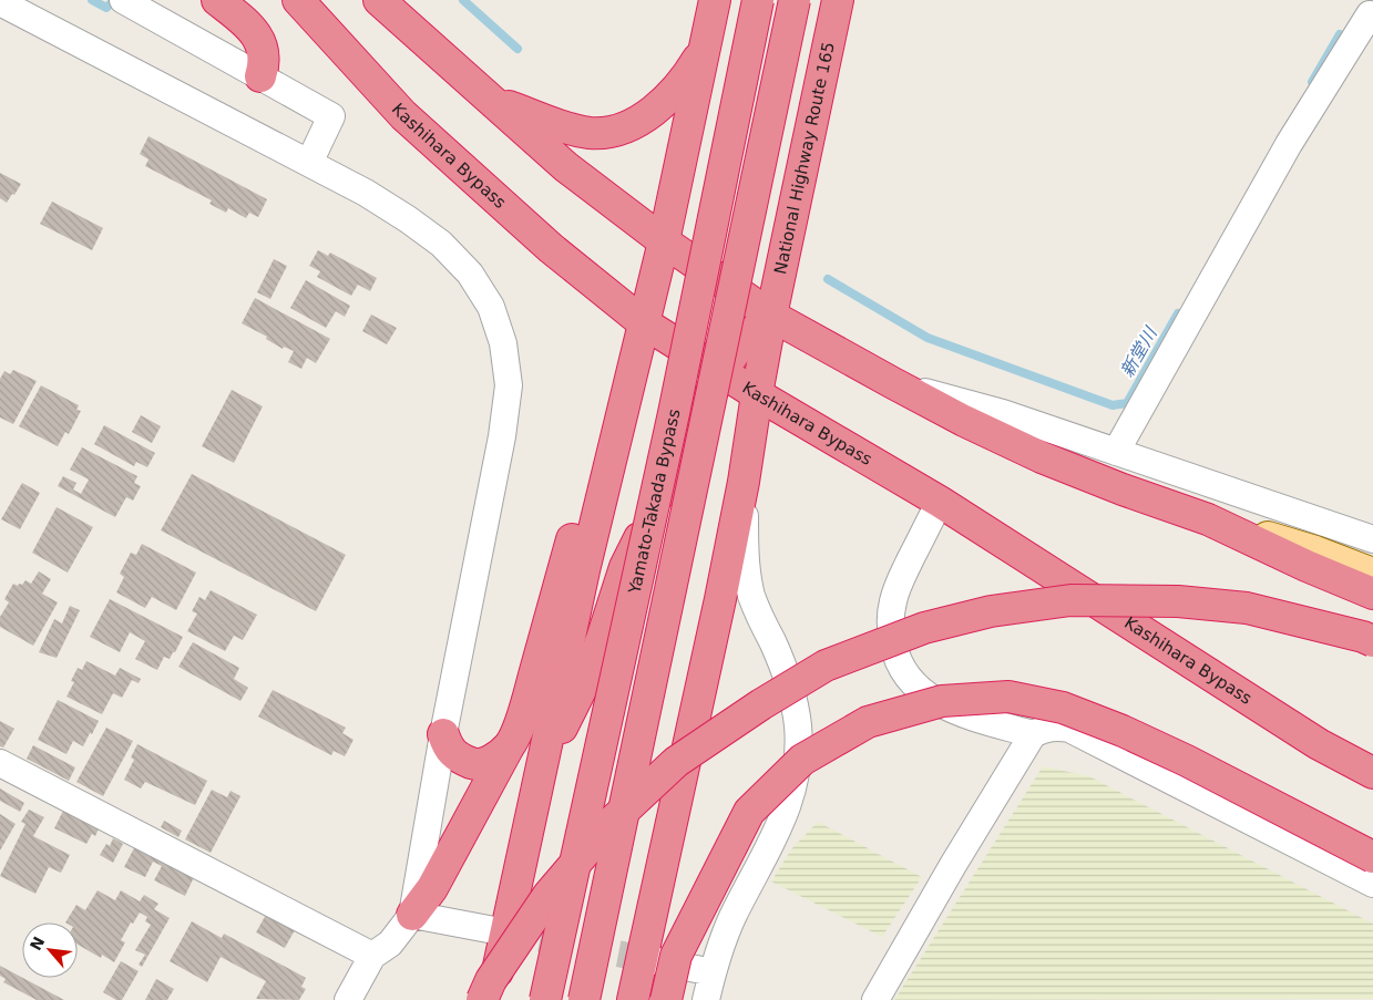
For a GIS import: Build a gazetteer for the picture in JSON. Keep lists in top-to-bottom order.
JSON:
{
  "streets": {
    "highway": ["Kashihara Bypass", "National Highway Route 165", "Yamato-Takada Bypass"]
  },
  "crossings": [
    ["Kashihara Bypass", "National Highway Route 165"]
  ],
  "water": ["新堂川"],
  "north": "top left"
}
